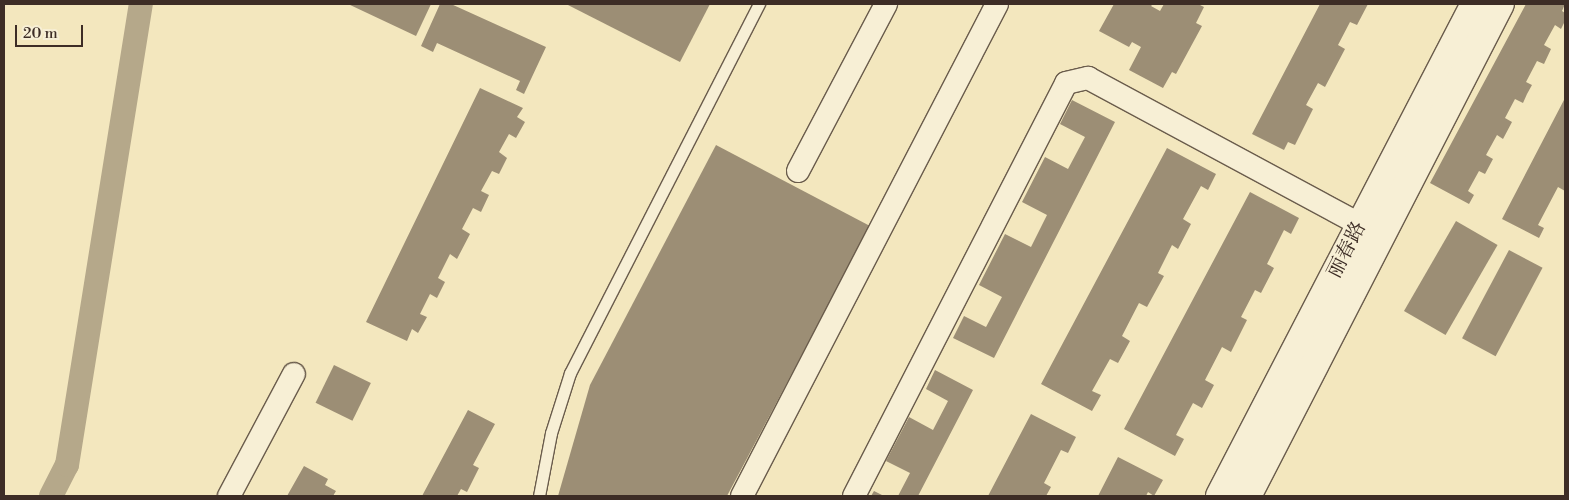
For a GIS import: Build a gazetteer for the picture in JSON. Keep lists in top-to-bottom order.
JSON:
{
  "streets": {
    "main road": ["丽春路"]
  },
  "scale_bar": "20 m"
}
